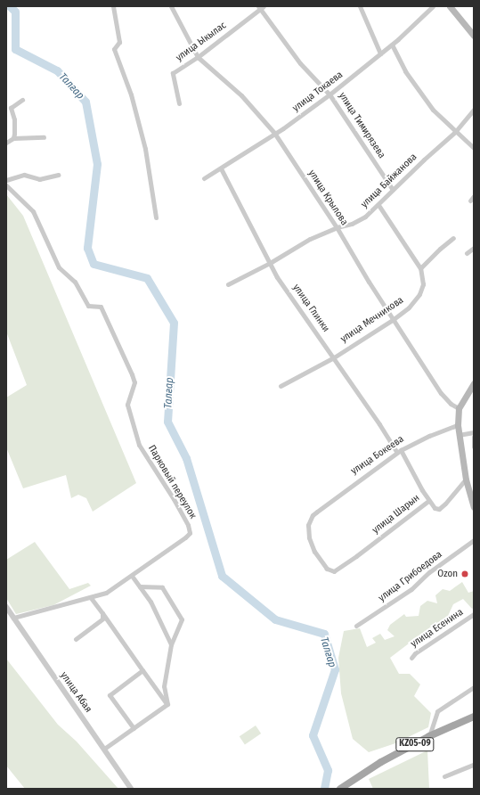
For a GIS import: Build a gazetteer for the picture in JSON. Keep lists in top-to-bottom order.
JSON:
{
  "streets": {
    "main road": ["KZ05-09"],
    "street": [
      "улица Ыкылас",
      "улица Токаева",
      "улица Тимирязева",
      "улица Байжанова",
      "улица Крылова",
      "улица Глинки",
      "улица Мечникова",
      "улица Бокеева",
      "Парковый переулок",
      "улица Шарын",
      "улица Грибоедова",
      "улица Есенина",
      "улица Абая"
    ]
  },
  "crossings": [
    ["улица Ыкылас", "улица Тимирязева"],
    ["улица Ыкылас", "улица Крылова"],
    ["улица Токаева", "улица Тимирязева"],
    ["улица Токаева", "улица Крылова"],
    ["улица Токаева", "улица Глинки"],
    ["улица Тимирязева", "улица Байжанова"],
    ["улица Байжанова", "улица Крылова"],
    ["улица Байжанова", "улица Глинки"],
    ["улица Байжанова", "улица Мечникова"],
    ["улица Крылова", "улица Мечникова"],
    ["улица Глинки", "улица Мечникова"],
    ["улица Глинки", "улица Бокеева"],
    ["улица Глинки", "улица Шарын"],
    ["улица Бокеева", "улица Шарын"]
  ],
  "water": ["Талғар"],
  "places": ["Ozon"]
}
